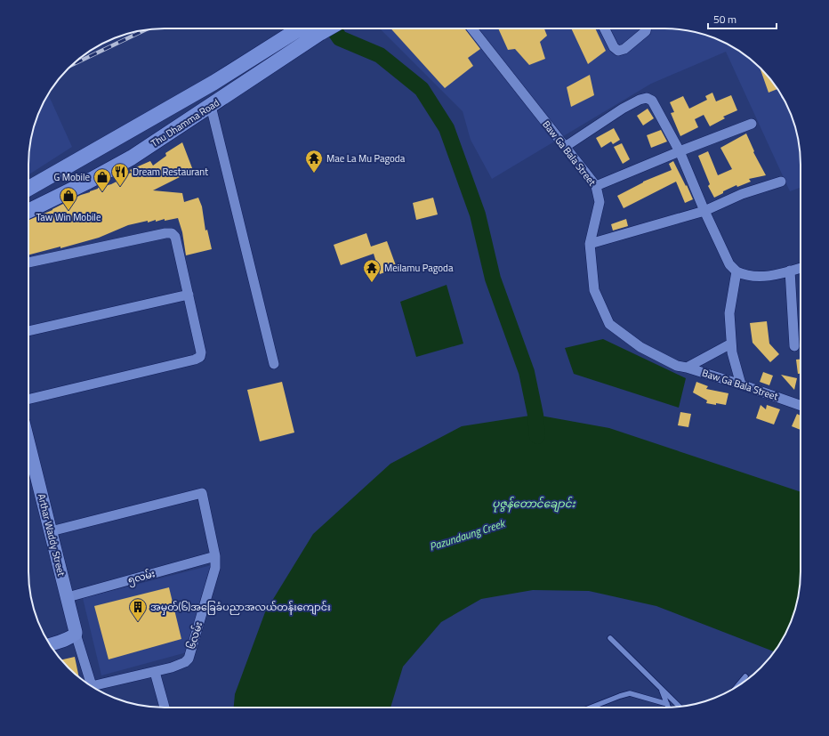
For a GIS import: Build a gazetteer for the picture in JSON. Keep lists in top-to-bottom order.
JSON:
{
  "streets": {
    "main road": ["Thu Dhamma Road", "Arthar Waddy Street"],
    "street": ["Baw Ga Bala Street", "၅လမ်း", "၆လမ်း"]
  },
  "crossings": [
    ["Arthar Waddy Street", "၅လမ်း"],
    ["Arthar Waddy Street", "၆လမ်း"],
    ["၅လမ်း", "၆လမ်း"]
  ],
  "water": ["ပုဇွန်တောင်ချောင်း", "Pazundaung Creek"],
  "places": {
    "temple": ["Mae La Mu Pagoda", "Meilamu Pagoda"],
    "restaurant": ["Dream Restaurant"],
    "shop": ["G Mobile", "Taw Win Mobile"],
    "building": ["အမှတ်(၆)အခြေခံပညာအလယ်တန်းကျောင်း"]
  },
  "scale_bar": "50 m"
}
